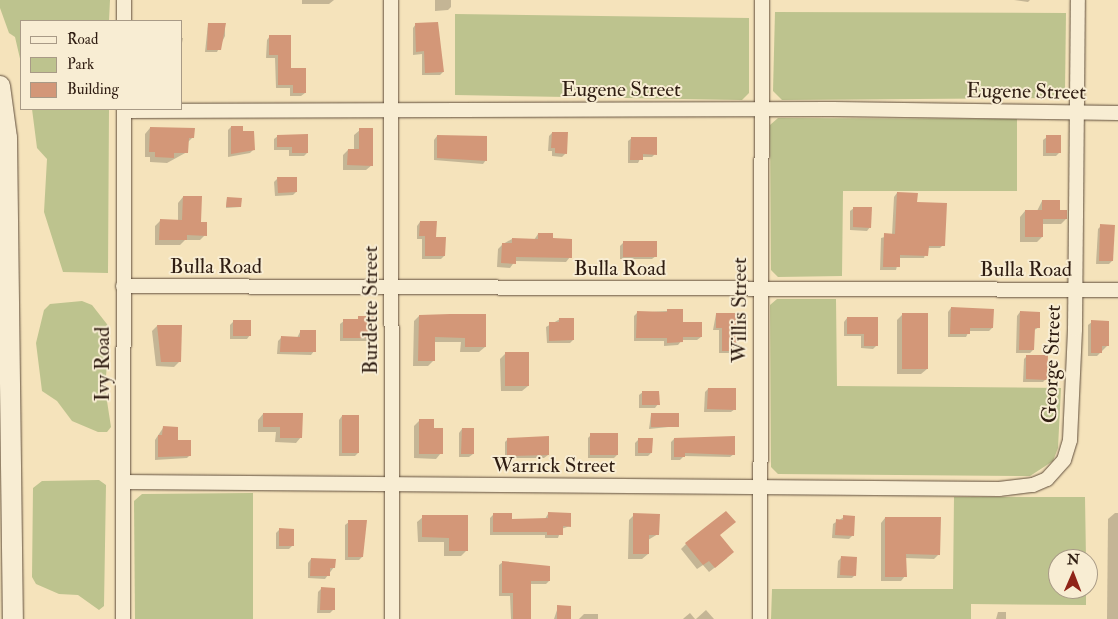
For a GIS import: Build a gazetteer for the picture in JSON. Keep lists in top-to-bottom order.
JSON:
{
  "streets": {
    "street": [
      "Eugene Street",
      "Bulla Road",
      "Burdette Street",
      "Willis Street",
      "Ivy Road",
      "George Street",
      "Warrick Street"
    ]
  },
  "crossings": [
    ["Eugene Street", "Burdette Street"],
    ["Eugene Street", "Willis Street"],
    ["Eugene Street", "Ivy Road"],
    ["Eugene Street", "George Street"],
    ["Bulla Road", "Burdette Street"],
    ["Bulla Road", "Willis Street"],
    ["Bulla Road", "Ivy Road"],
    ["Bulla Road", "George Street"],
    ["Burdette Street", "Warrick Street"],
    ["Willis Street", "Warrick Street"],
    ["Ivy Road", "Warrick Street"],
    ["George Street", "Warrick Street"]
  ],
  "legend": ["Road", "Park", "Building"],
  "north": "top"
}
